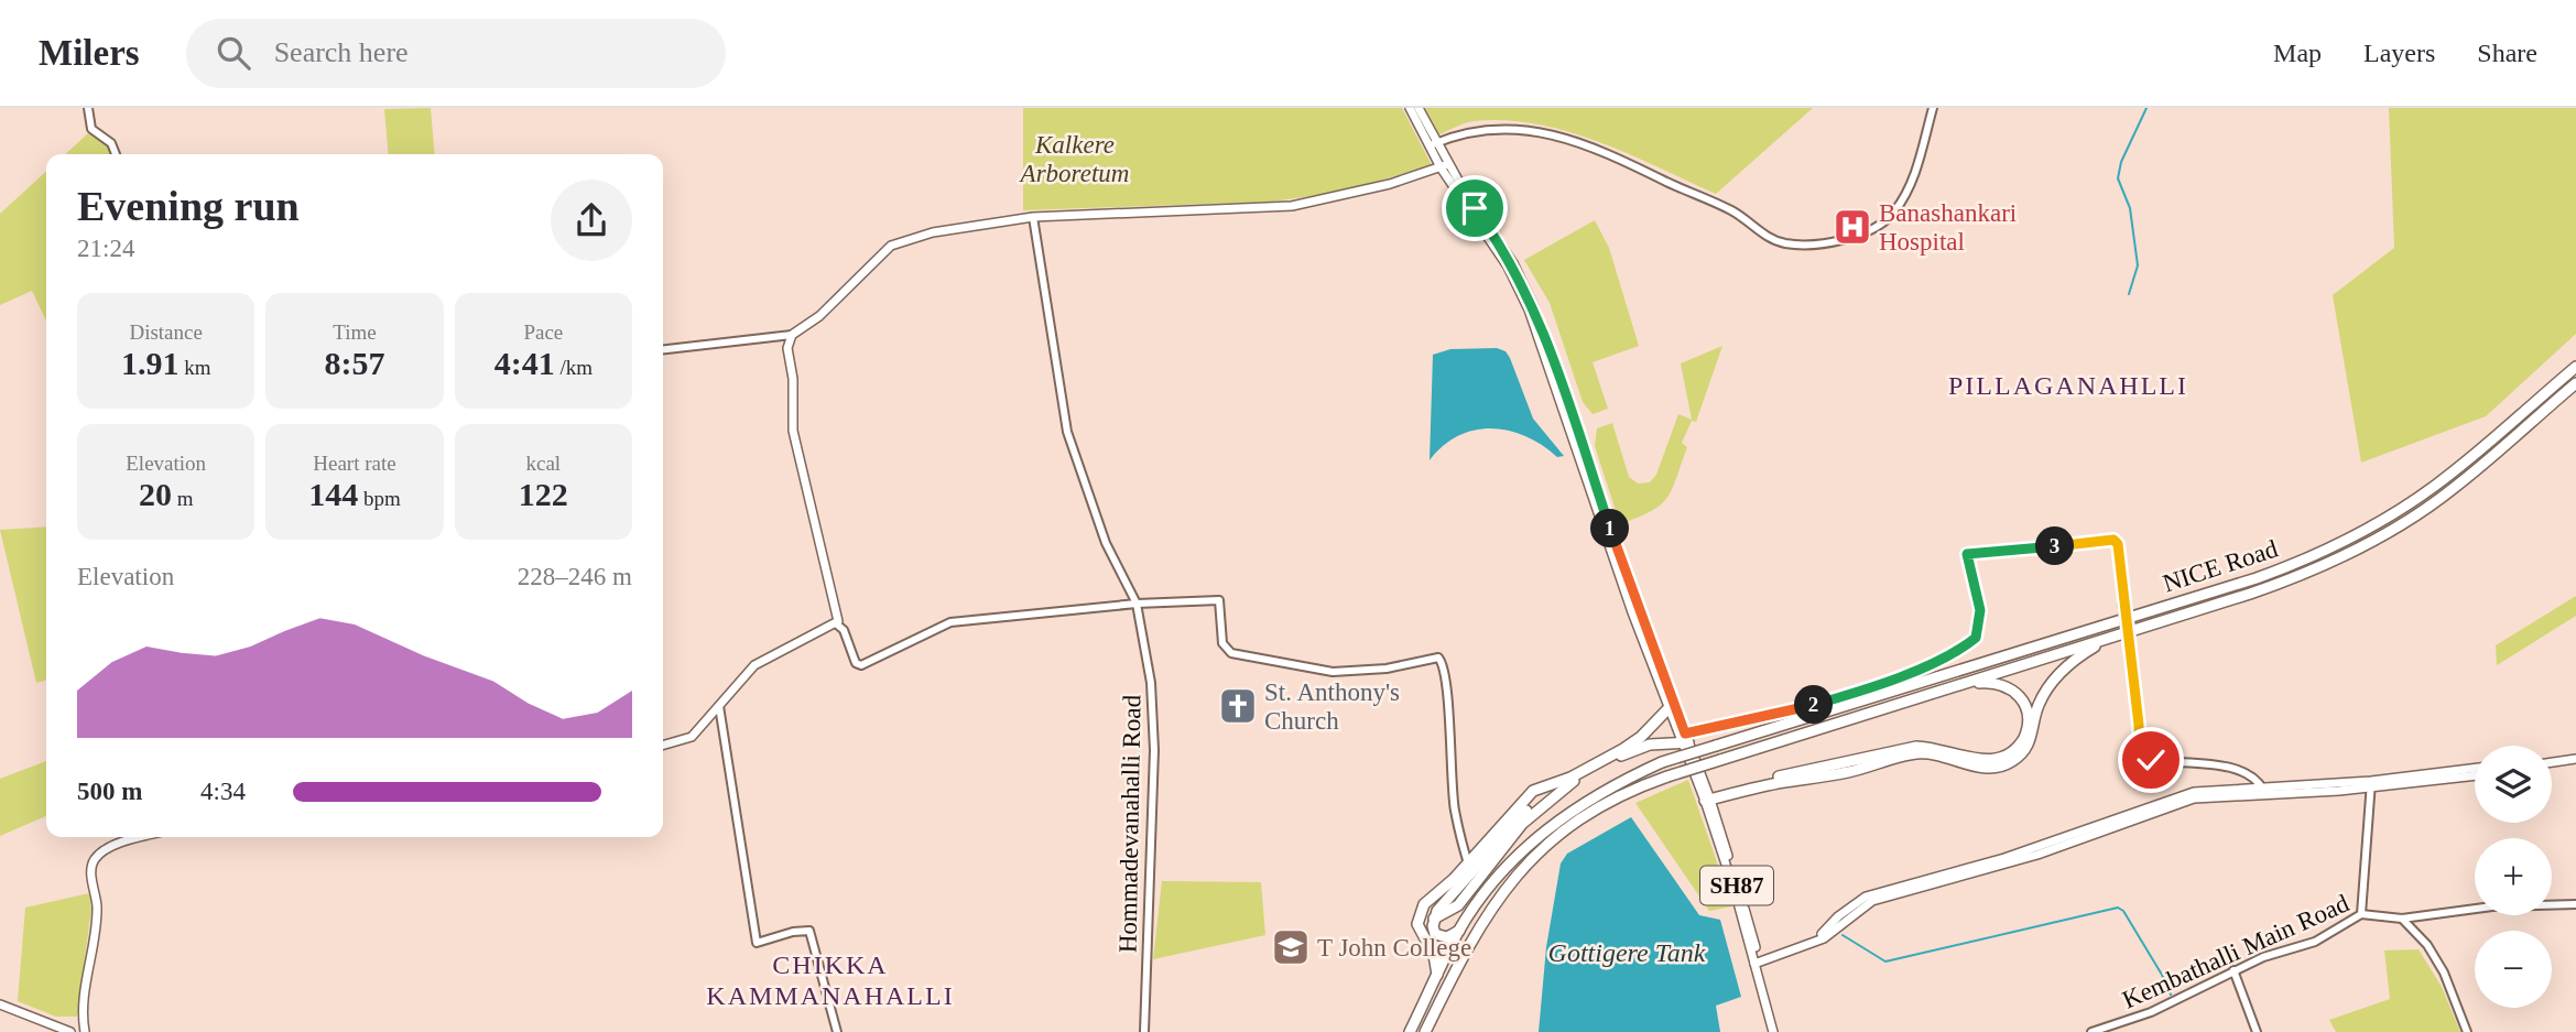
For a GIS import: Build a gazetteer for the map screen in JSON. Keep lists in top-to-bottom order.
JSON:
{
  "streets": {
    "highway": ["NICE Road"],
    "main road": ["SH87"],
    "street": ["Hommadevanahalli Road", "Kembathalli Main Road"]
  },
  "districts": ["PILLAGANAHLLI", "CHIKKA KAMMANAHALLI"],
  "water": ["Gottigere Tank"],
  "parks": ["Kalkere Arboretum"],
  "places": {
    "hospital": ["Banashankari Hospital"],
    "church": ["St. Anthony's Church"],
    "school or university": ["T John College"]
  },
  "page": {
    "header": "Milers",
    "search": "Search here",
    "nav": ["Map", "Layers", "Share"],
    "heading": ["Evening run", "21:24"],
    "stats": [
      ["Distance", "1.91 km"],
      ["Time", "8:57"],
      ["Pace", "4:41 /km"],
      ["Elevation", "20 m"],
      ["Heart rate", "144 bpm"],
      ["kcal", "122"]
    ],
    "pins": ["1", "3", "2"],
    "chart": ["Elevation", "228–246 m"],
    "map_buttons": ["+", "−"],
    "list": [
      {
        "name": "500 m",
        "note": "4:34"
      }
    ]
  }
}
